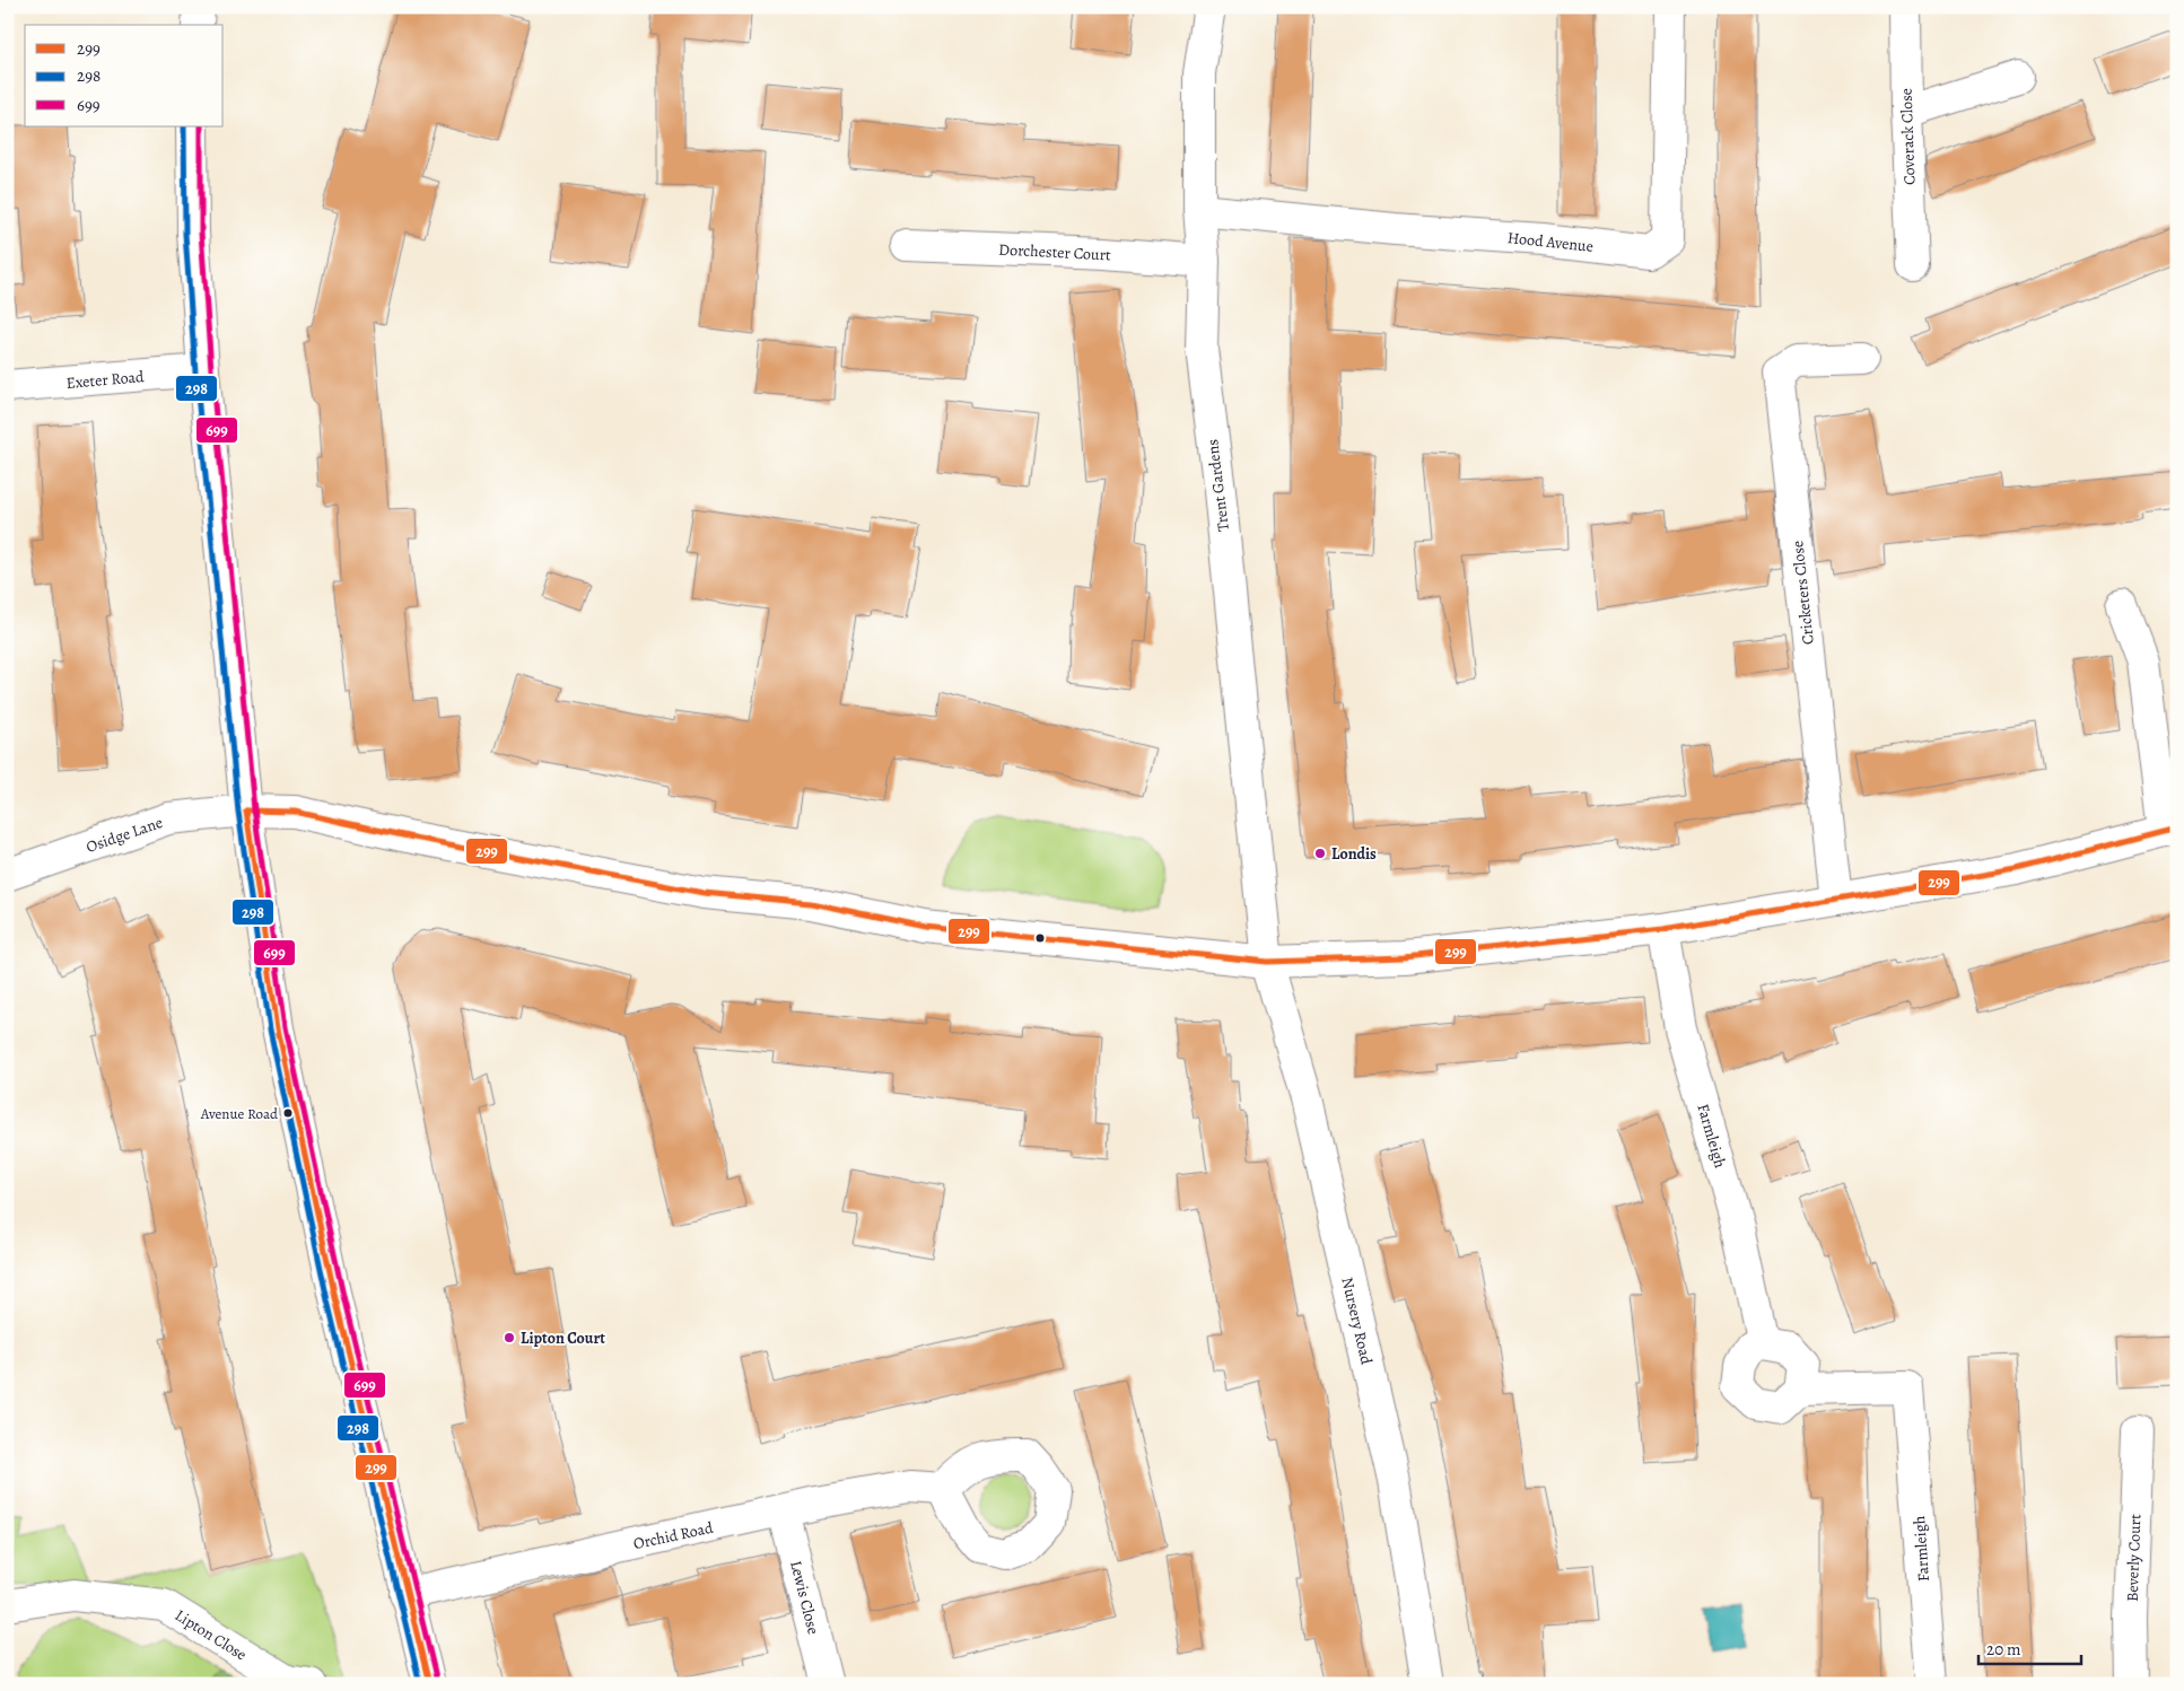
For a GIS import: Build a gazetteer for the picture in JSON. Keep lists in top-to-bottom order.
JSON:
{
  "streets": {
    "street": [
      "Coverack Close",
      "Hood Avenue",
      "Dorchester Court",
      "Exeter Road",
      "Trent Gardens",
      "Cricketers Close",
      "Osidge Lane",
      "Farmleigh",
      "Nursery Road",
      "Orchid Road",
      "Beverly Court",
      "Lewis Close",
      "Lipton Close"
    ]
  },
  "crossings": [
    ["Hood Avenue", "Trent Gardens"],
    ["Dorchester Court", "Trent Gardens"],
    ["Trent Gardens", "Nursery Road"],
    ["Orchid Road", "Lewis Close"]
  ],
  "places": ["Londis", "Avenue Road", "Lipton Court"],
  "lines": ["transit line 298", "transit line 699", "transit line 299"],
  "legend": ["299", "298", "699"],
  "scale_bar": "20 m"
}
